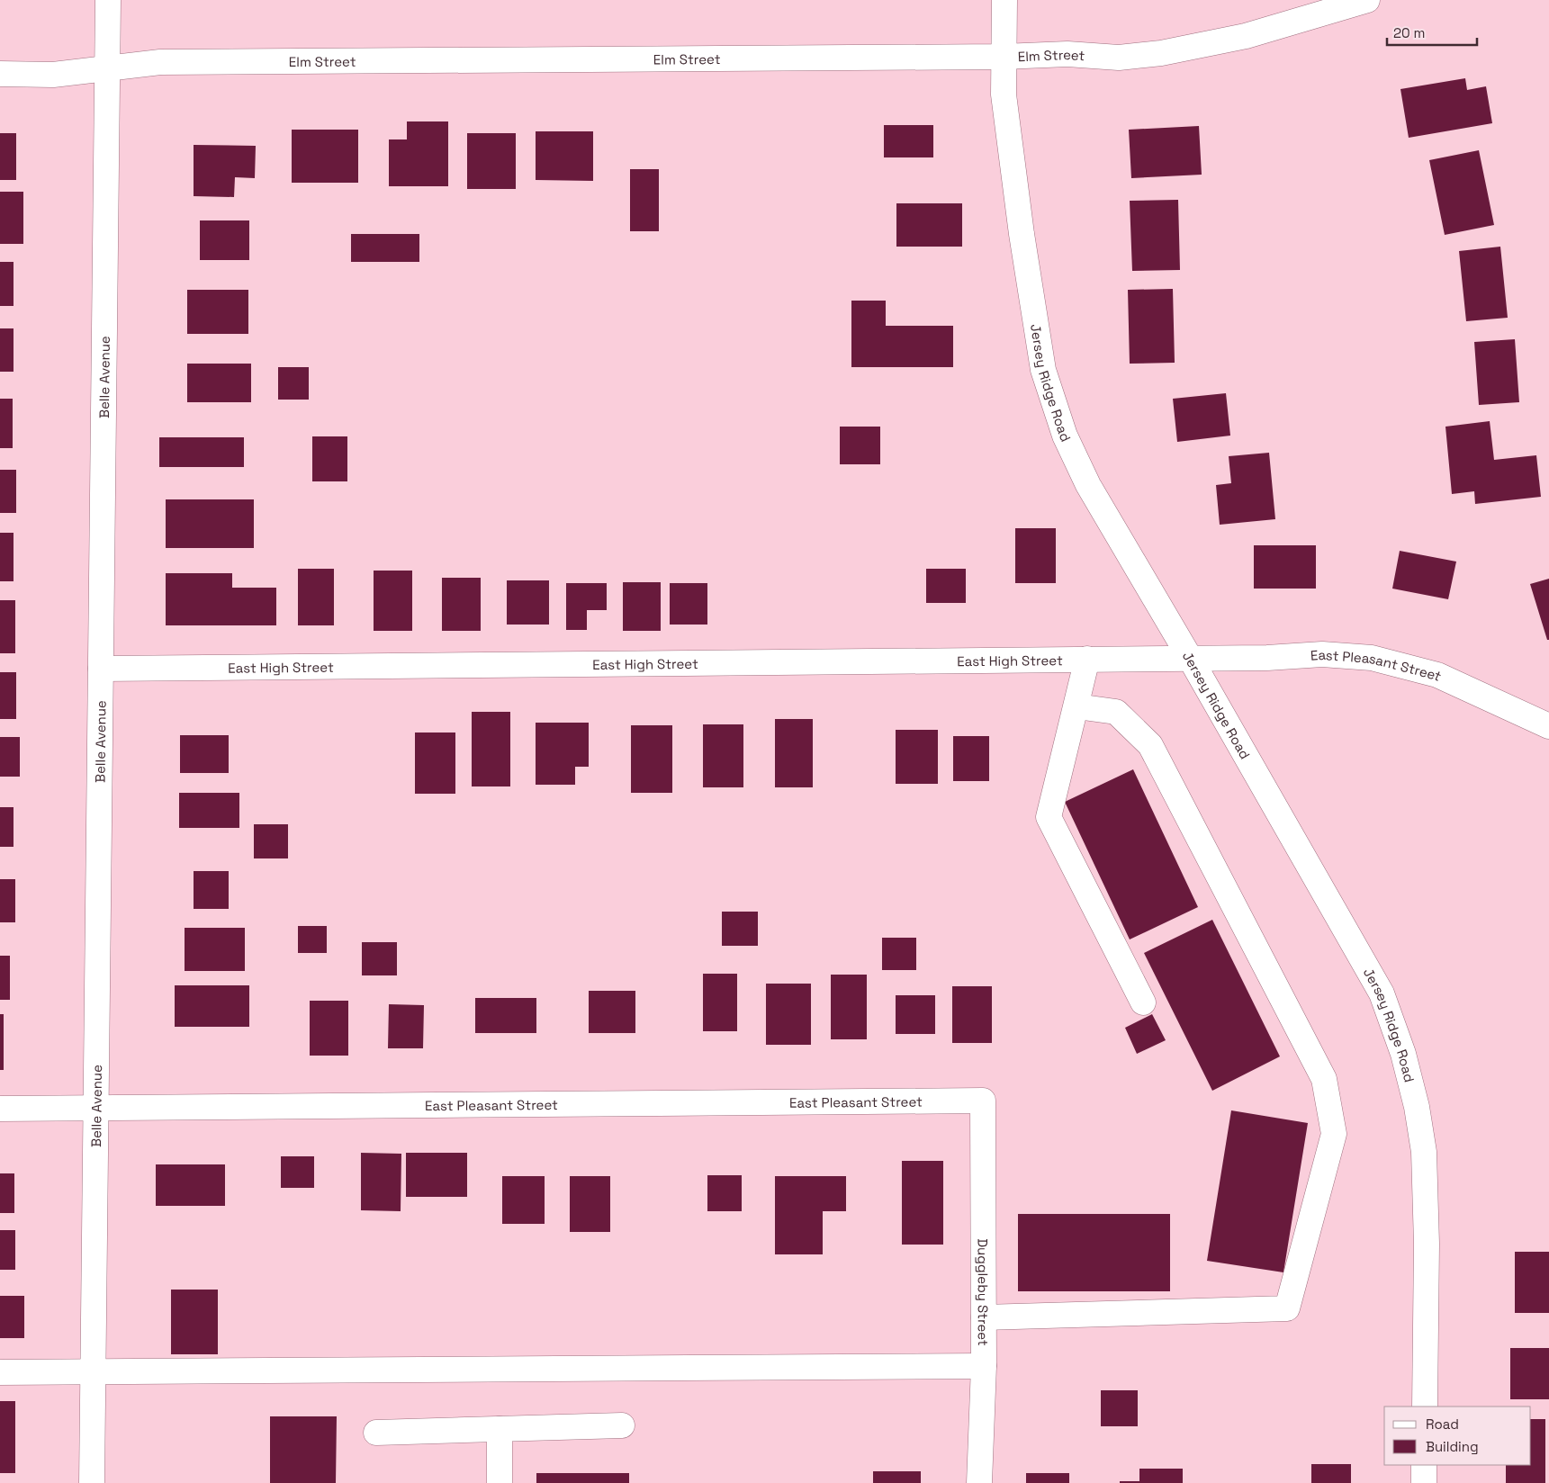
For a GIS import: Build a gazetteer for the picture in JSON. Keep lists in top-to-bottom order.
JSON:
{
  "streets": {
    "street": [
      "Elm Street",
      "Belle Avenue",
      "Jersey Ridge Road",
      "East High Street",
      "East Pleasant Street",
      "Duggleby Street"
    ]
  },
  "crossings": [
    ["Elm Street", "Belle Avenue"],
    ["Elm Street", "Jersey Ridge Road"],
    ["Belle Avenue", "East High Street"],
    ["Belle Avenue", "East Pleasant Street"],
    ["Jersey Ridge Road", "East High Street"],
    ["Jersey Ridge Road", "East Pleasant Street"],
    ["East High Street", "East Pleasant Street"],
    ["East Pleasant Street", "Duggleby Street"]
  ],
  "legend": ["Road", "Building"],
  "scale_bar": "20 m"
}
